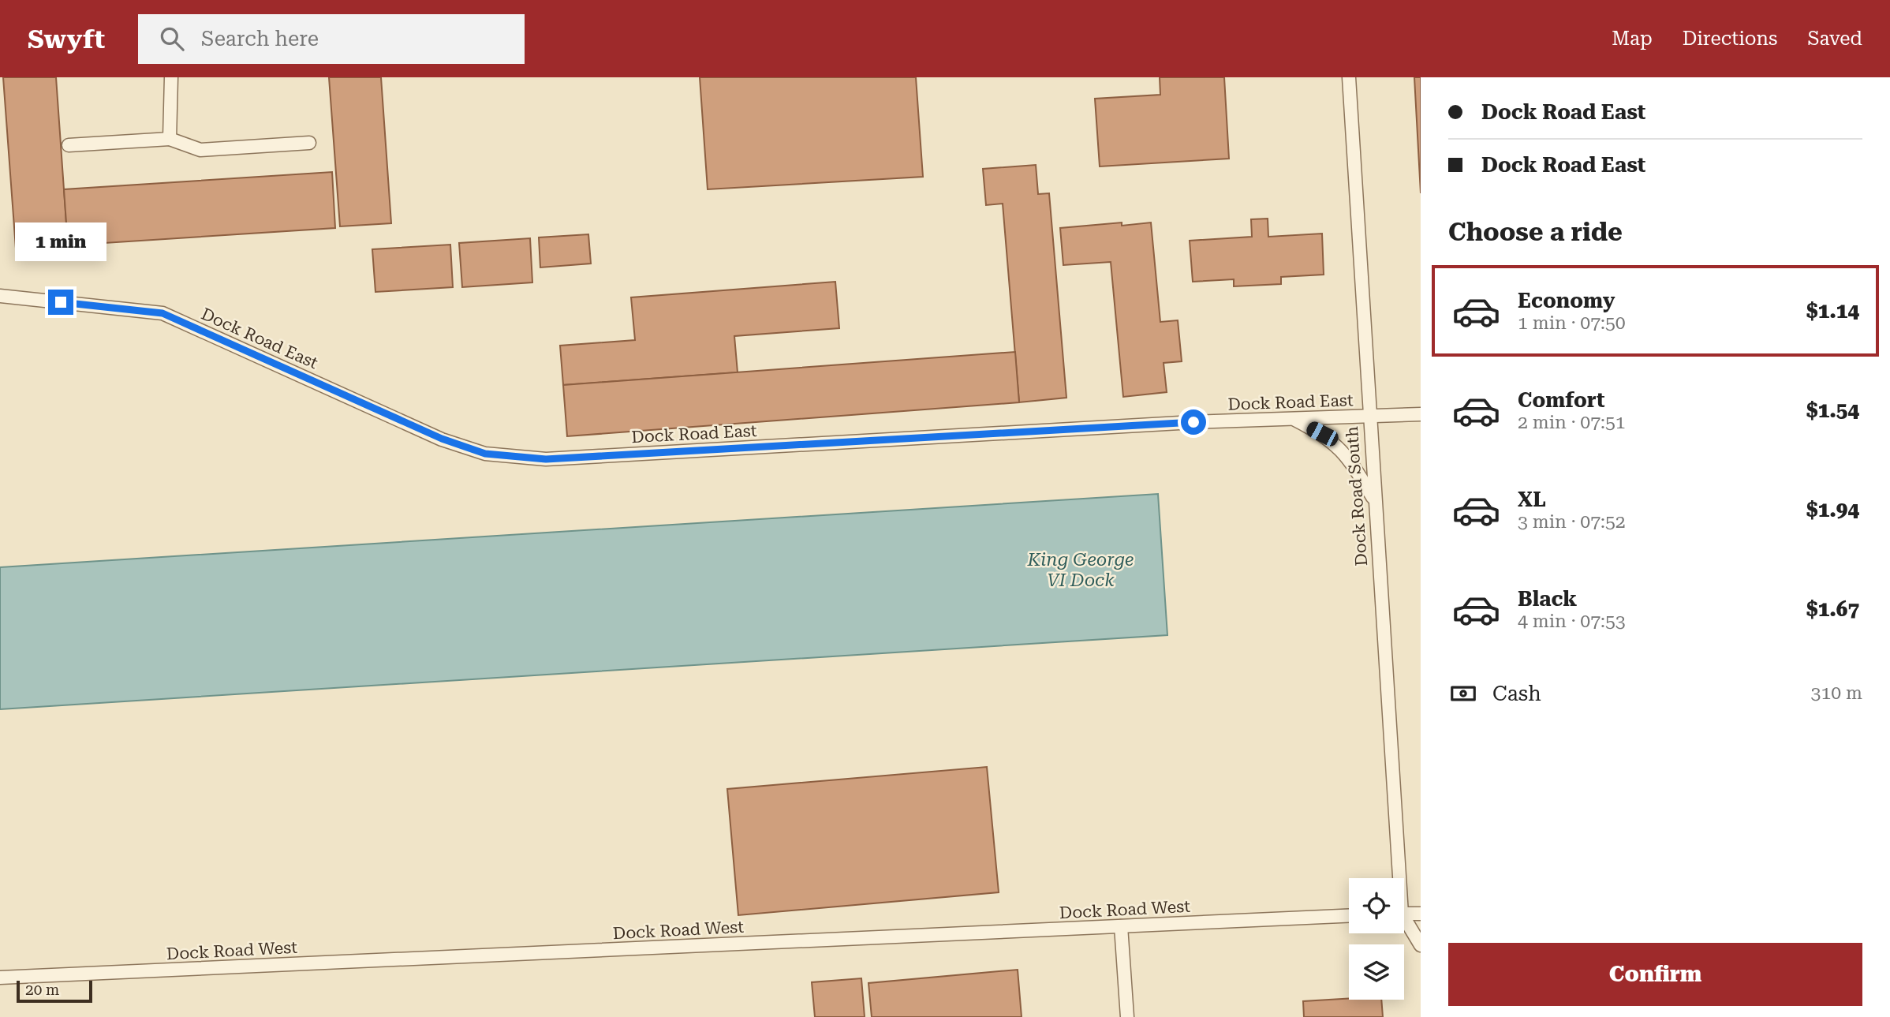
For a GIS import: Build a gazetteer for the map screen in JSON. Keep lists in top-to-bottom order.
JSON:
{
  "streets": {
    "lane": ["Dock Road East", "Dock Road South", "Dock Road West"]
  },
  "crossings": [
    ["Dock Road East", "Dock Road South"]
  ],
  "water": ["King George VI Dock"],
  "scale_bar": "20 m",
  "page": {
    "header": "Swyft",
    "search": "Search here",
    "nav": ["Map", "Directions", "Saved"],
    "banner": ["Dock Road East", "Dock Road East"],
    "heading": "Choose a ride",
    "bubble": "1 min",
    "list": [
      {
        "name": "Economy",
        "note": "1 min · 07:50",
        "value": "$1.14"
      },
      {
        "name": "Comfort",
        "note": "2 min · 07:51",
        "value": "$1.54"
      },
      {
        "name": "XL",
        "note": "3 min · 07:52",
        "value": "$1.94"
      },
      {
        "name": "Black",
        "note": "4 min · 07:53",
        "value": "$1.67"
      }
    ],
    "pay": ["Cash", "310 m"],
    "buttons": "Confirm",
    "scale": "20 m"
  }
}
